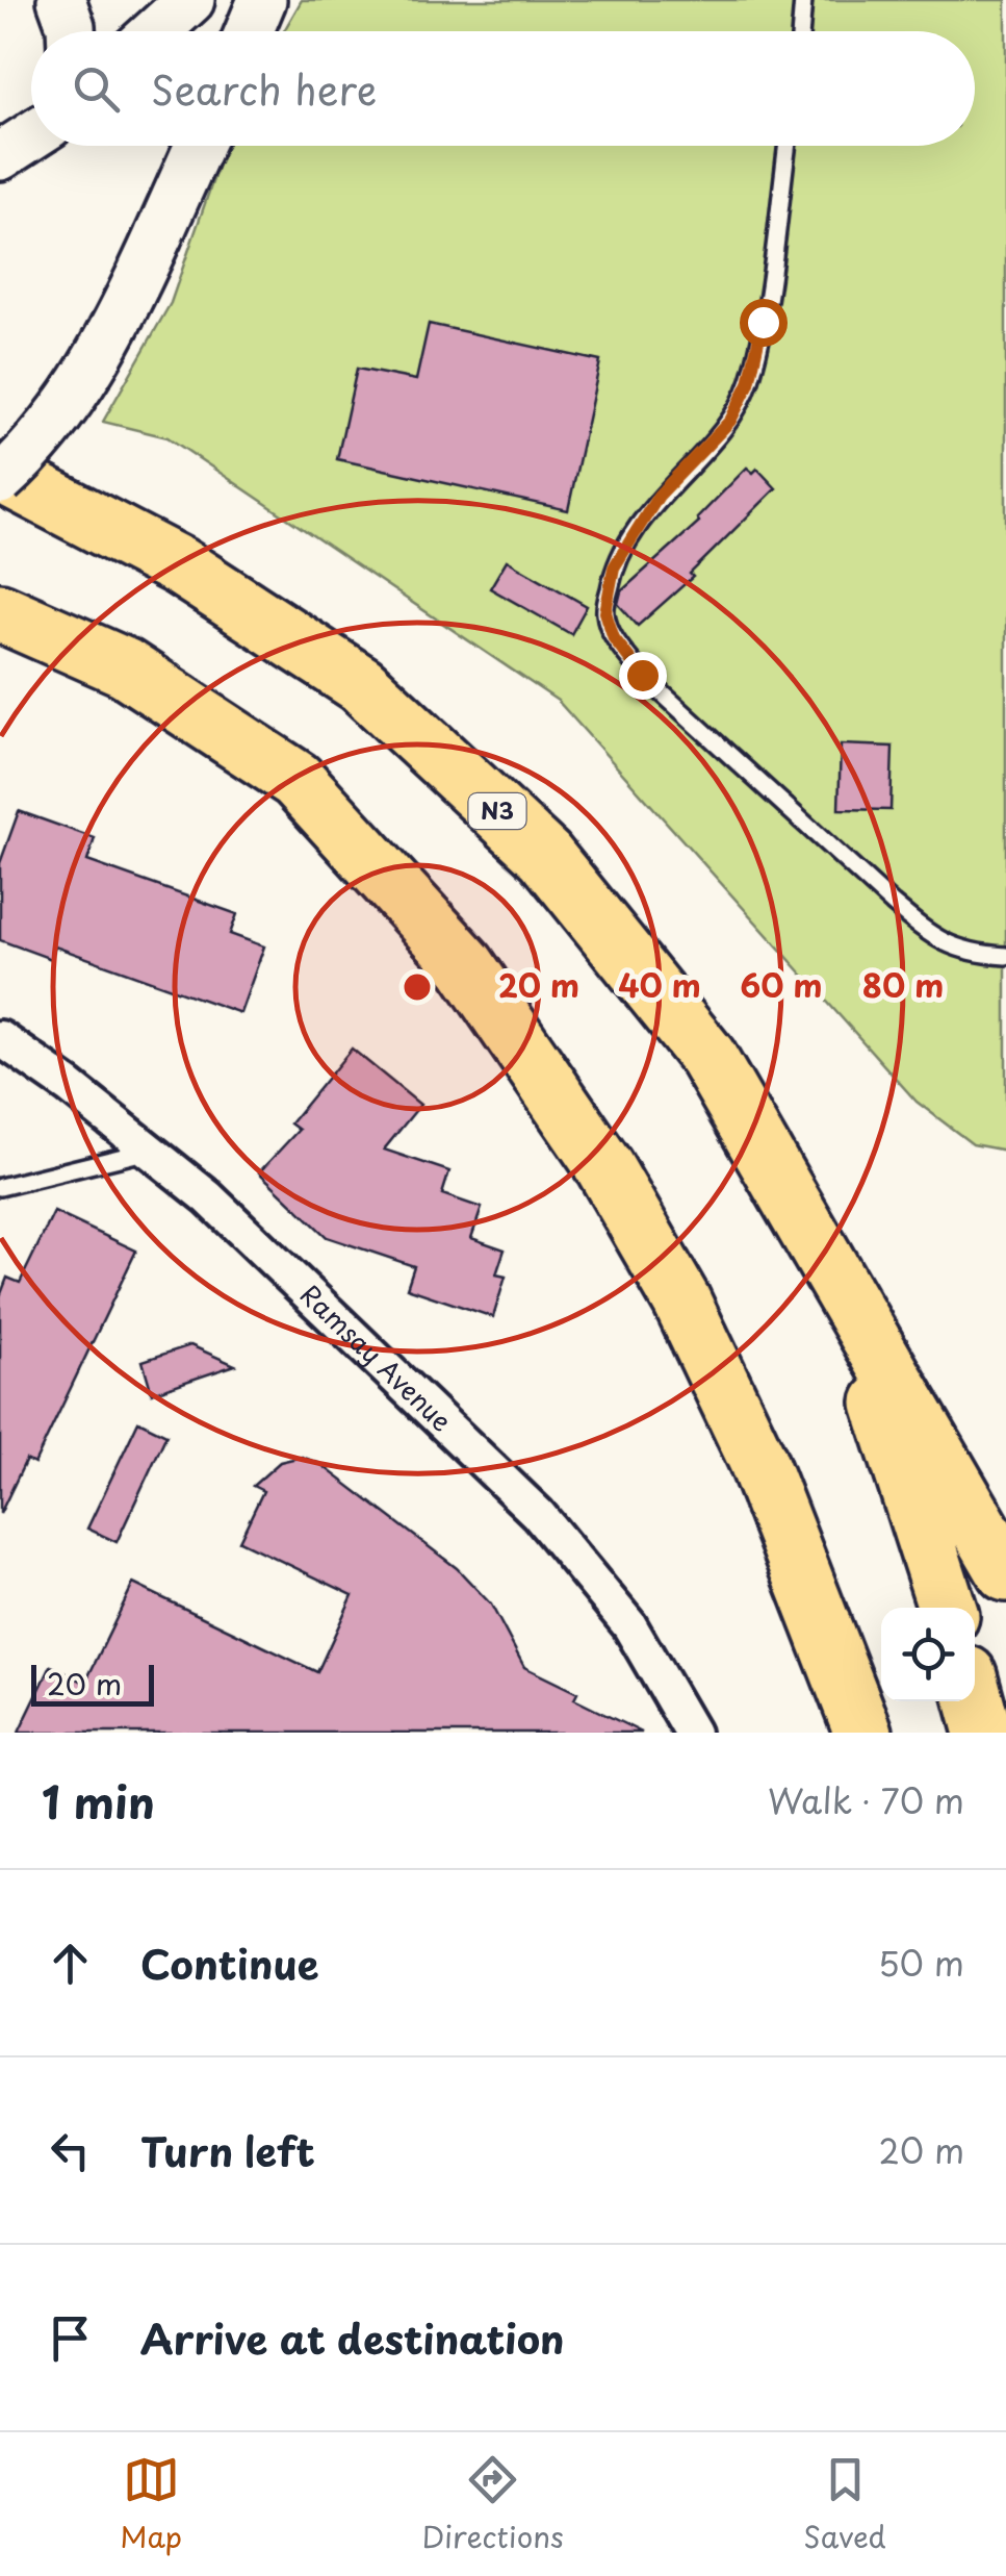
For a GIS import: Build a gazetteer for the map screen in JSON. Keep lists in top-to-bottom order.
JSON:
{
  "streets": {
    "highway": ["N3"],
    "street": ["Ramsay Avenue"]
  },
  "scale_bar": "20 m",
  "page": {
    "search": "Search here",
    "scale": "20 m",
    "heading": ["1 min", "Walk · 70 m"],
    "list": [
      ["Continue", "50 m"],
      ["Turn left", "20 m"],
      "Arrive at destination"
    ],
    "nav": ["Map", "Directions", "Saved"]
  },
  "rings": [
    "20 m",
    "40 m",
    "60 m",
    "80 m"
  ]
}
